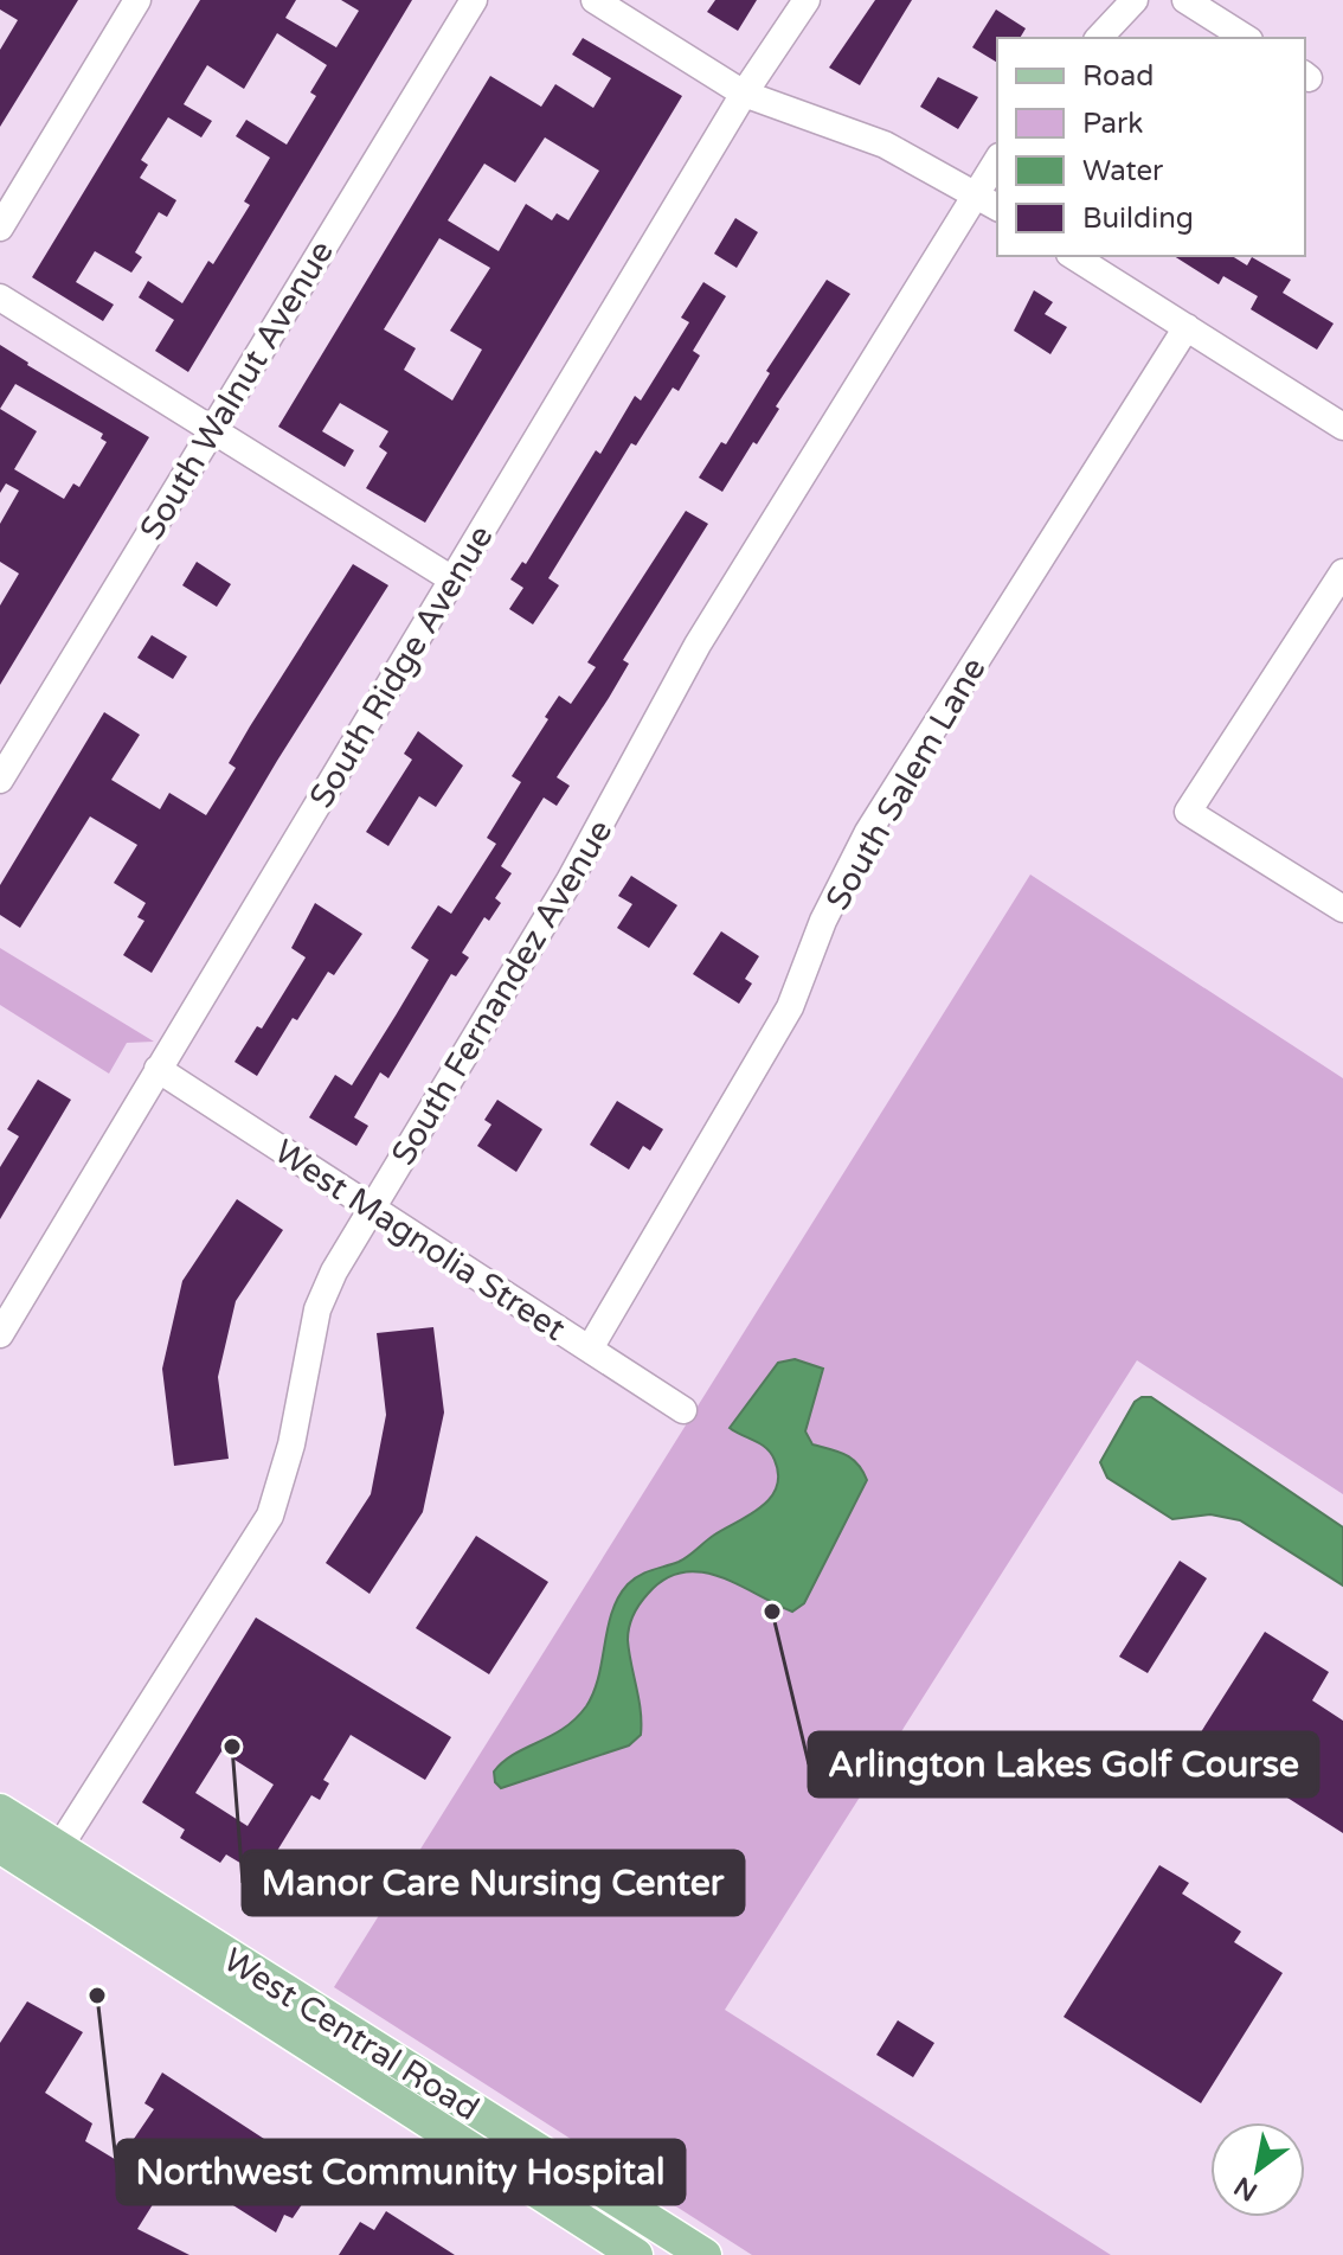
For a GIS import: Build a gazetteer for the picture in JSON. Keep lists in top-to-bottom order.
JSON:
{
  "streets": {
    "main road": ["West Central Road"],
    "street": [
      "South Walnut Avenue",
      "South Ridge Avenue",
      "South Salem Lane",
      "South Fernandez Avenue",
      "West Magnolia Street"
    ]
  },
  "crossings": [
    ["South Ridge Avenue", "West Magnolia Street"],
    ["South Salem Lane", "West Magnolia Street"],
    ["South Fernandez Avenue", "West Magnolia Street"],
    ["South Fernandez Avenue", "West Central Road"]
  ],
  "places": ["Arlington Lakes Golf Course", "Manor Care Nursing Center", "Northwest Community Hospital"],
  "legend": [
    "Road",
    "Park",
    "Water",
    "Building"
  ],
  "north": "bottom left"
}
